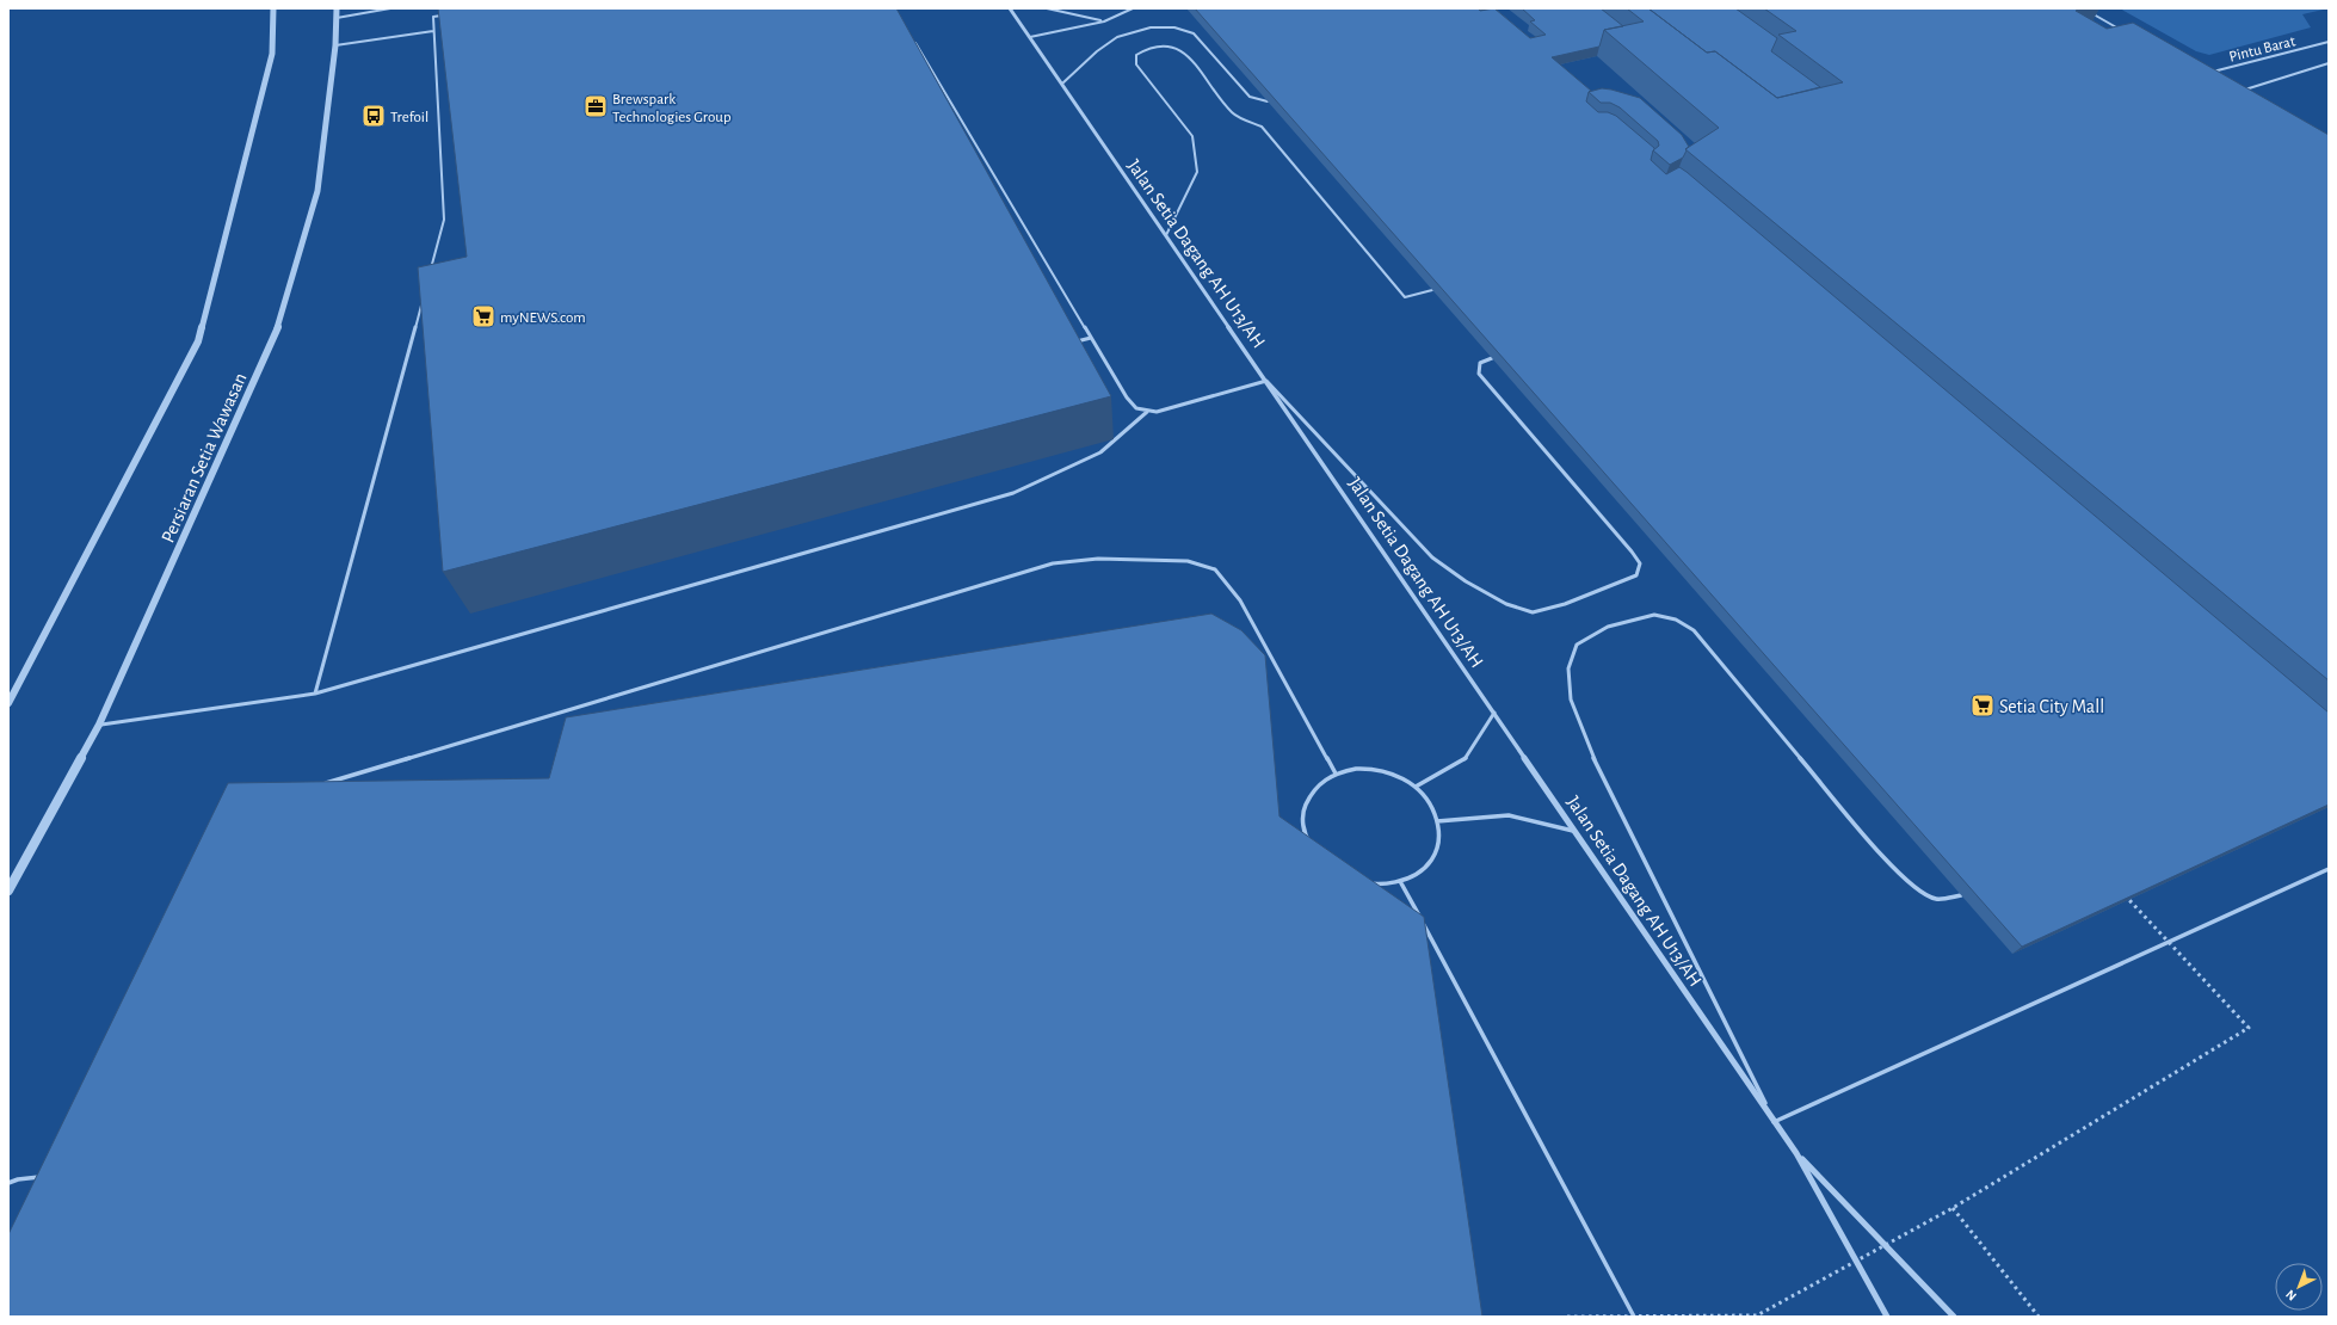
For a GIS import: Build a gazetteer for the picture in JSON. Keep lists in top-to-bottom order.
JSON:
{
  "streets": {
    "street": ["Jalan Setia Dagang AH U13/AH", "Persiaran Setia Wawasan"],
    "lane": ["Pintu Barat"]
  },
  "places": {
    "office": ["Brewspark Technologies Group"],
    "bus stop": ["Trefoil"],
    "supermarket": ["myNEWS.com", "Setia City Mall"]
  },
  "north": "bottom left"
}
